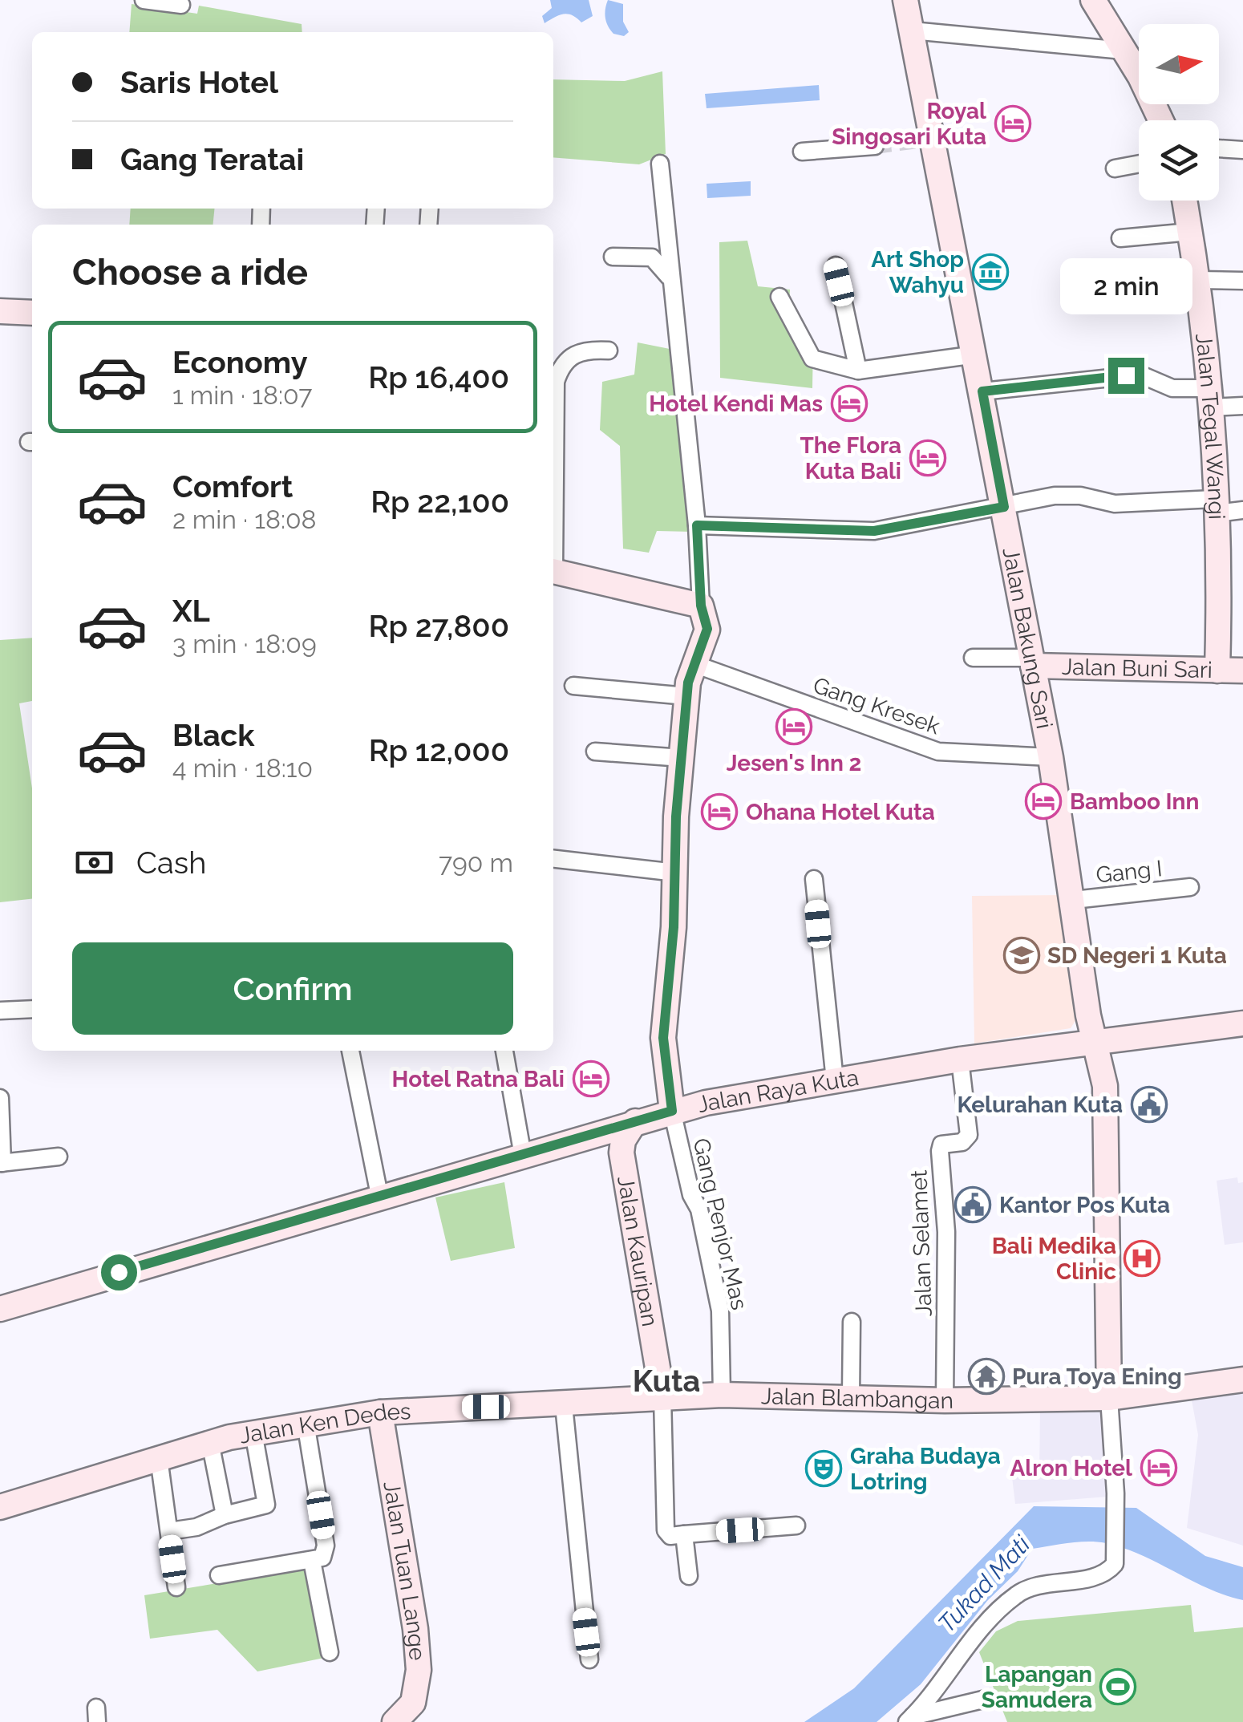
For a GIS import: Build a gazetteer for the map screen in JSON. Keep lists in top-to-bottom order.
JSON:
{
  "streets": {
    "main road": [
      "Jalan Tegal Wangi",
      "Jalan Bakung Sari",
      "Jalan Buni Sari",
      "Jalan Raya Kuta",
      "Jalan Kauripan",
      "Jalan Blambangan",
      "Jalan Ken Dedes",
      "Jalan Tuan Lange"
    ],
    "street": [
      "Gang Kresek",
      "Gang I",
      "Gang Penjor Mas",
      "Jalan Selamet"
    ]
  },
  "crossings": [
    ["Jalan Tegal Wangi", "Jalan Buni Sari"],
    ["Jalan Bakung Sari", "Jalan Buni Sari"],
    ["Jalan Bakung Sari", "Gang Kresek"],
    ["Jalan Bakung Sari", "Gang I"],
    ["Jalan Bakung Sari", "Jalan Raya Kuta"],
    ["Jalan Bakung Sari", "Jalan Blambangan"],
    ["Jalan Raya Kuta", "Gang Penjor Mas"],
    ["Jalan Raya Kuta", "Jalan Selamet"],
    ["Jalan Raya Kuta", "Jalan Kauripan"],
    ["Gang Penjor Mas", "Jalan Blambangan"],
    ["Jalan Selamet", "Jalan Blambangan"],
    ["Jalan Kauripan", "Jalan Blambangan"],
    ["Jalan Kauripan", "Jalan Ken Dedes"],
    ["Jalan Blambangan", "Jalan Ken Dedes"],
    ["Jalan Ken Dedes", "Jalan Tuan Lange"]
  ],
  "districts": ["Kuta"],
  "water": ["Tukad Mati"],
  "places": {
    "hotel": [
      "Royal Singosari Kuta",
      "Hotel Kendi Mas",
      "The Flora Kuta Bali",
      "Jesen's Inn 2",
      "Bamboo Inn",
      "Ohana Hotel Kuta",
      "Hotel Ratna Bali",
      "Alron Hotel"
    ],
    "museum": ["Art Shop Wahyu"],
    "school or university": ["SD Negeri 1 Kuta"],
    "public building": ["Kelurahan Kuta", "Kantor Pos Kuta"],
    "hospital": ["Bali Medika Clinic"],
    "temple": ["Pura Toya Ening"],
    "theatre": ["Graha Budaya Lotring"],
    "sports": ["Lapangan Samudera"]
  },
  "north": "right",
  "page": {
    "banner": ["Saris Hotel", "Gang Teratai"],
    "heading": "Choose a ride",
    "bubble": "2 min",
    "list": [
      {
        "name": "Economy",
        "note": "1 min · 18:07",
        "value": "Rp 16,400"
      },
      {
        "name": "Comfort",
        "note": "2 min · 18:08",
        "value": "Rp 22,100"
      },
      {
        "name": "XL",
        "note": "3 min · 18:09",
        "value": "Rp 27,800"
      },
      {
        "name": "Black",
        "note": "4 min · 18:10",
        "value": "Rp 12,000"
      }
    ],
    "pay": ["Cash", "790 m"],
    "buttons": "Confirm"
  }
}
